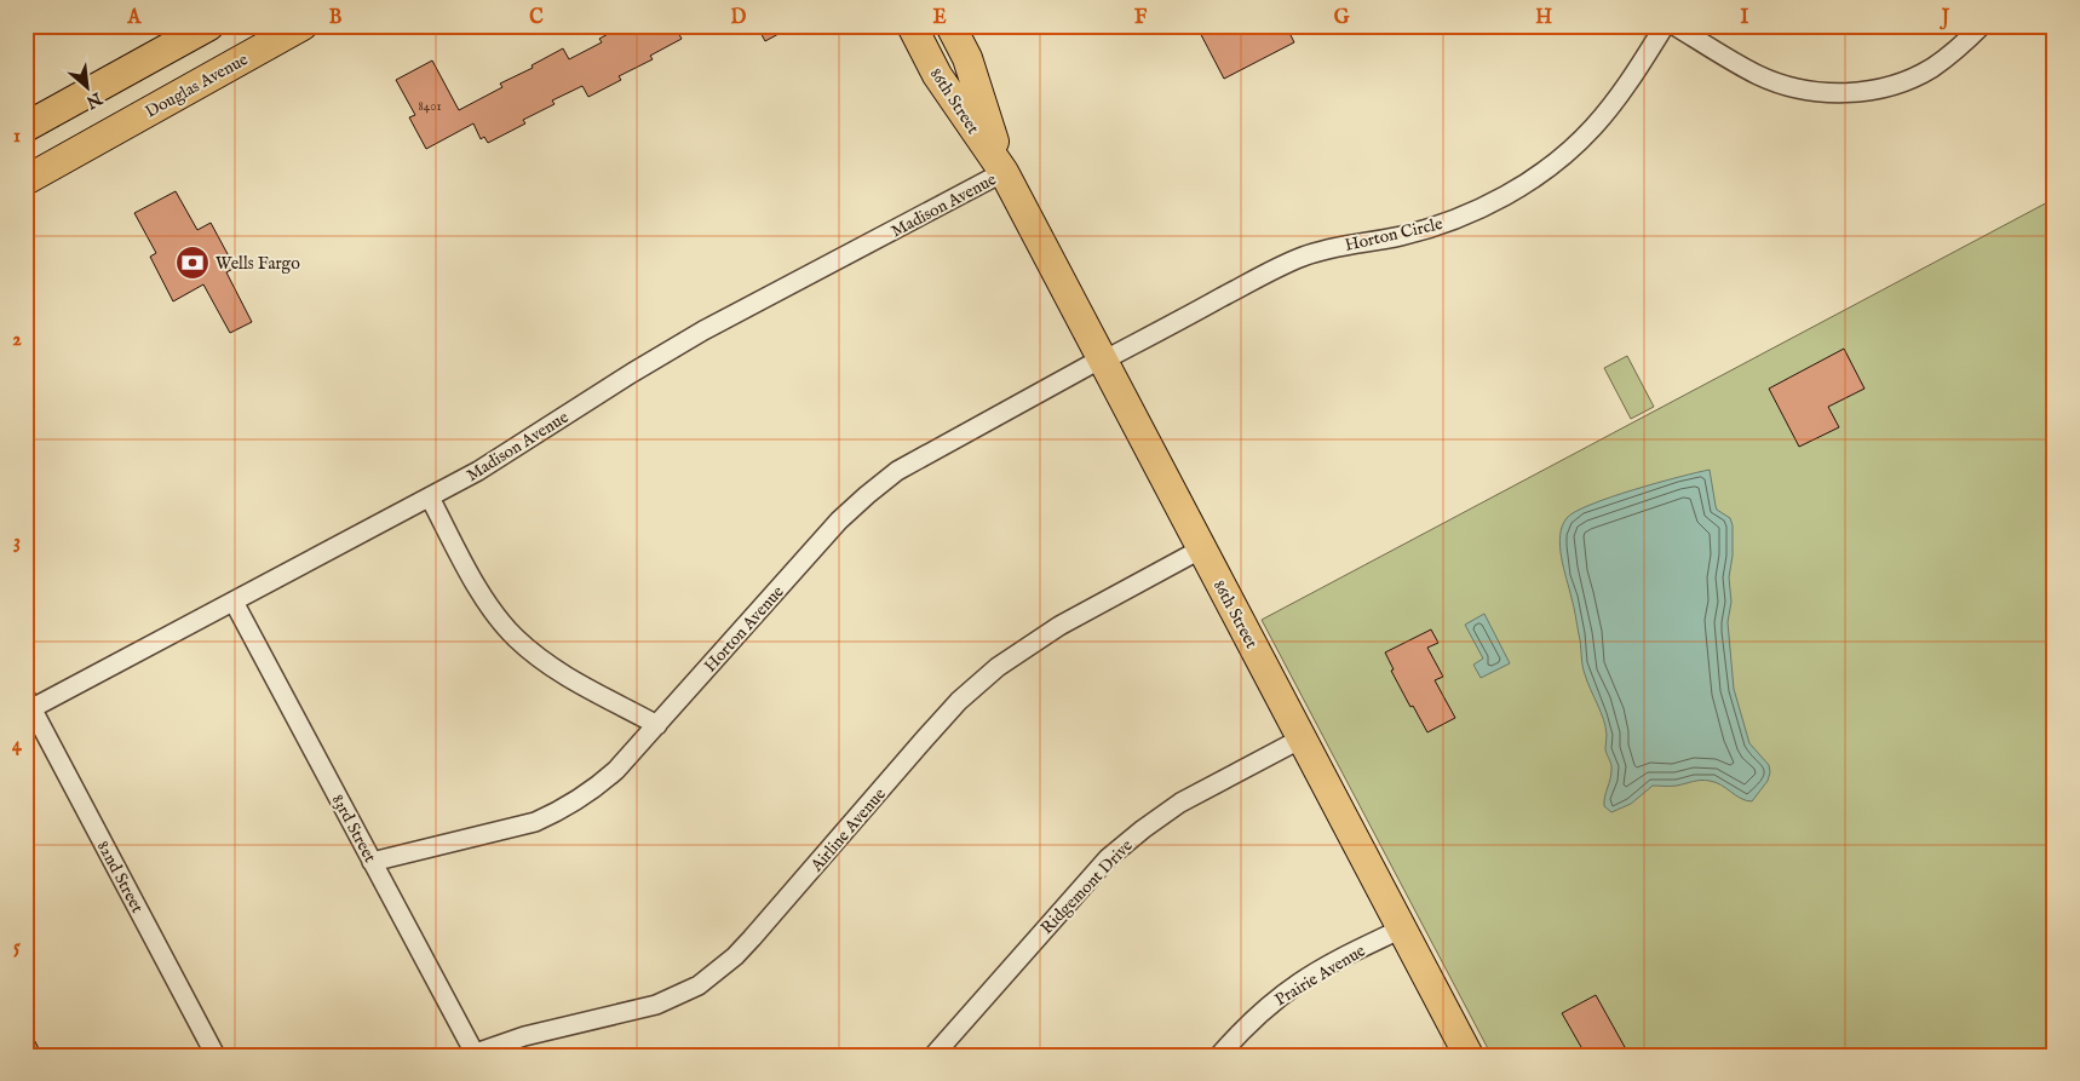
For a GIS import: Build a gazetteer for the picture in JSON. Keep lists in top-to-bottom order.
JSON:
{
  "streets": {
    "main road": ["Douglas Avenue", "86th Street"],
    "street": [
      "Madison Avenue",
      "Horton Circle",
      "Horton Avenue",
      "83rd Street",
      "Airline Avenue",
      "82nd Street",
      "Ridgemont Drive",
      "Prairie Avenue"
    ]
  },
  "crossings": [
    ["86th Street", "Madison Avenue"],
    ["86th Street", "Horton Circle"],
    ["86th Street", "Horton Avenue"],
    ["86th Street", "Airline Avenue"],
    ["86th Street", "Ridgemont Drive"],
    ["86th Street", "Prairie Avenue"],
    ["Madison Avenue", "83rd Street"],
    ["Madison Avenue", "82nd Street"],
    ["Horton Circle", "Horton Avenue"],
    ["Horton Avenue", "83rd Street"],
    ["83rd Street", "Airline Avenue"]
  ],
  "places": {
    "bank": ["Wells Fargo"]
  },
  "house_numbers": ["8401"],
  "north": "bottom right",
  "grid": {
    "columns": [
      "A",
      "B",
      "C",
      "D",
      "E",
      "F",
      "G",
      "H",
      "I",
      "J"
    ],
    "rows": [
      "1",
      "2",
      "3",
      "4",
      "5"
    ]
  }
}
